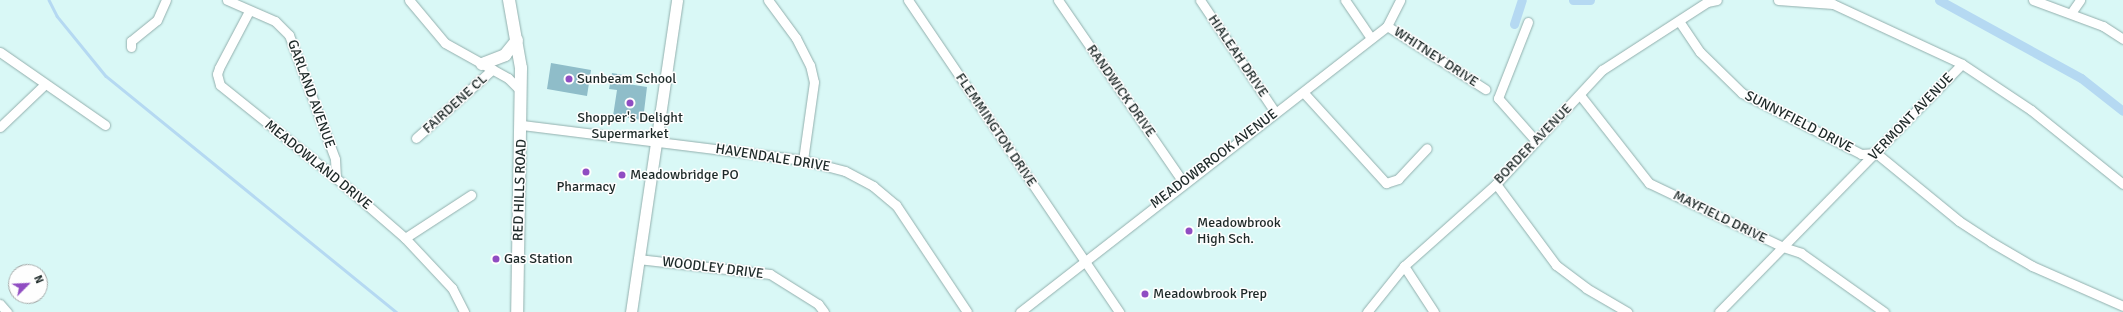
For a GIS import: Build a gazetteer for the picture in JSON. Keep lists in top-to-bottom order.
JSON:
{
  "streets": {
    "main road": ["RED HILLS ROAD"],
    "street": [
      "HIALEAH DRIVE",
      "WHITNEY DRIVE",
      "RANDWICK DRIVE",
      "GARLAND AVENUE",
      "FAIRDENE CL",
      "VERMONT AVENUE",
      "SUNNYFIELD DRIVE",
      "FLEMMINGTON DRIVE",
      "BORDER AVENUE",
      "HAVENDALE DRIVE",
      "MEADOWBROOK AVENUE",
      "MEADOWLAND DRIVE",
      "MAYFIELD DRIVE",
      "WOODLEY DRIVE"
    ]
  },
  "crossings": [
    ["HIALEAH DRIVE", "MEADOWBROOK AVENUE"],
    ["WHITNEY DRIVE", "MEADOWBROOK AVENUE"],
    ["RANDWICK DRIVE", "MEADOWBROOK AVENUE"],
    ["GARLAND AVENUE", "MEADOWLAND DRIVE"],
    ["VERMONT AVENUE", "SUNNYFIELD DRIVE"],
    ["VERMONT AVENUE", "MAYFIELD DRIVE"],
    ["SUNNYFIELD DRIVE", "BORDER AVENUE"],
    ["FLEMMINGTON DRIVE", "MEADOWBROOK AVENUE"],
    ["BORDER AVENUE", "MAYFIELD DRIVE"],
    ["HAVENDALE DRIVE", "RED HILLS ROAD"]
  ],
  "places": [
    "Sunbeam School",
    "Shopper's Delight Supermarket",
    "Pharmacy",
    "Meadowbridge PO",
    "Meadowbrook High Sch.",
    "Gas Station",
    "Meadowbrook Prep"
  ],
  "north": "top right"
}
